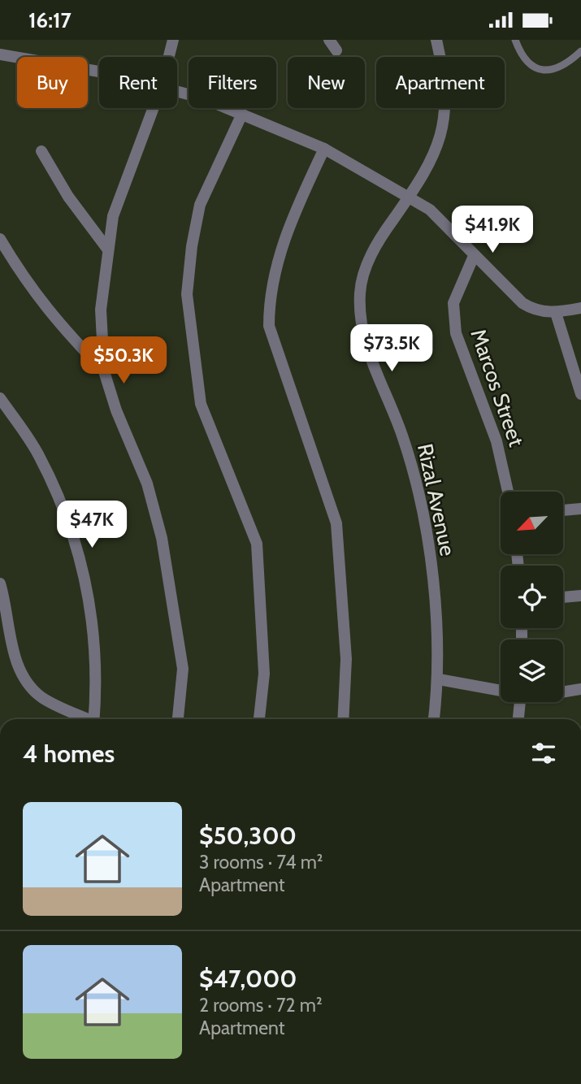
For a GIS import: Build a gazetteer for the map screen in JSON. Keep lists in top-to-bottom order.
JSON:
{
  "streets": {
    "street": ["Marcos Street", "Rizal Avenue"]
  },
  "north": "bottom left",
  "page": {
    "status": "16:17",
    "chip": [
      "Buy",
      "Rent",
      "Filters",
      "New",
      "Apartment"
    ],
    "price": [
      "$41.9K",
      "$73.5K",
      "$50.3K",
      "$47K"
    ],
    "heading": "4 homes",
    "list": [
      {
        "name": "$50,300",
        "note": "3 rooms · 74 m² · Apartment"
      },
      {
        "name": "$47,000",
        "note": "2 rooms · 72 m² · Apartment"
      }
    ]
  }
}
